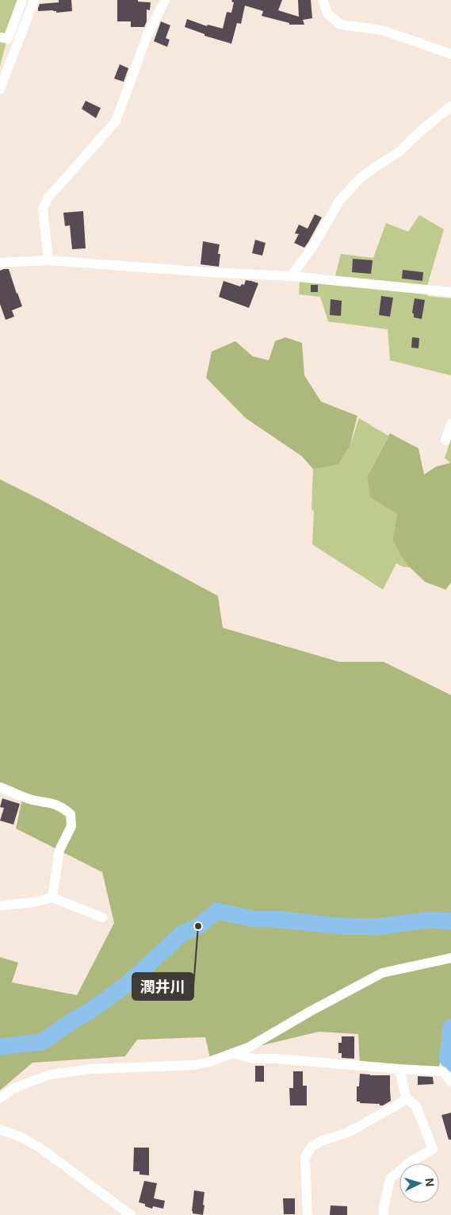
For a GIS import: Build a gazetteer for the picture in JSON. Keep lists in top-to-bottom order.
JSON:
{
  "places": ["潤井川"],
  "north": "right"
}
